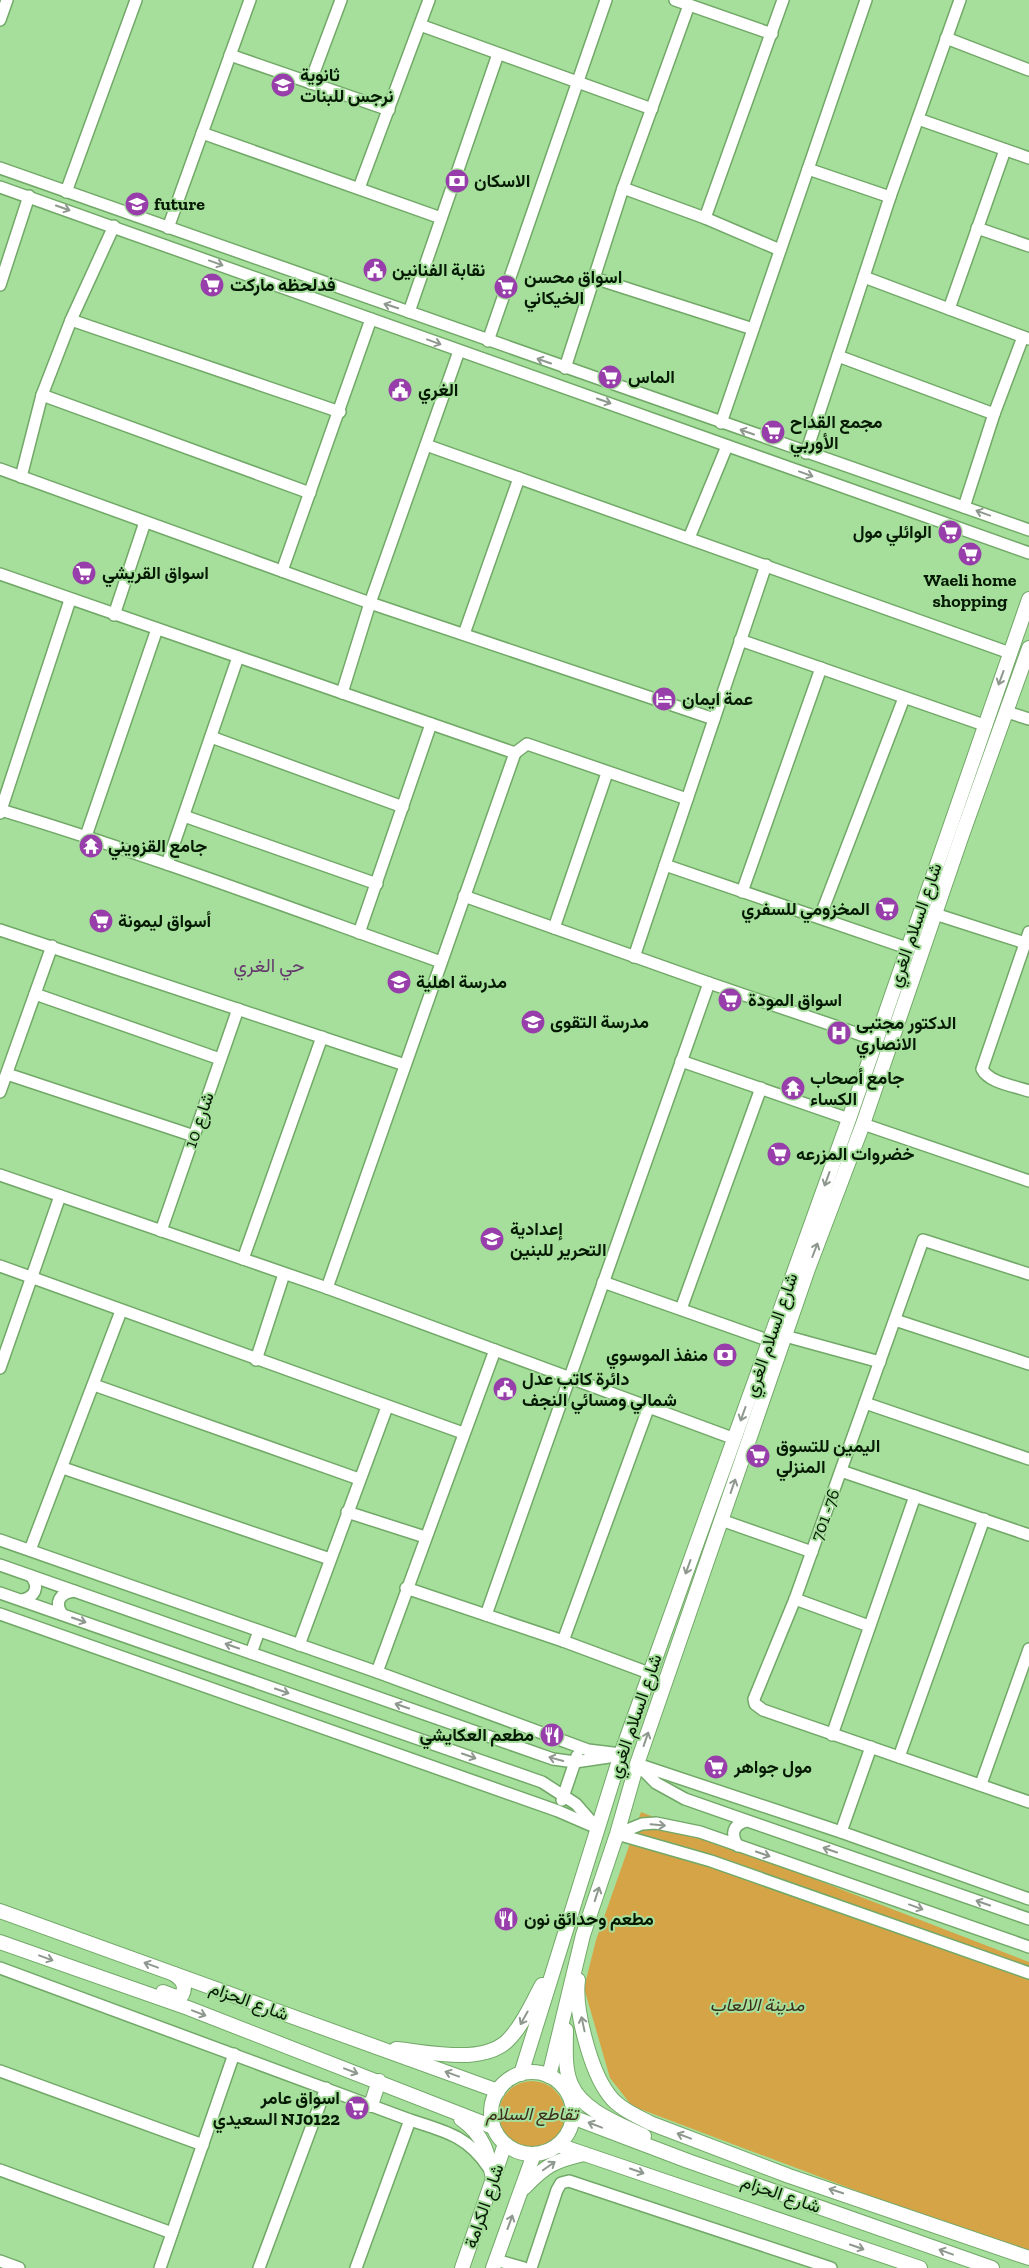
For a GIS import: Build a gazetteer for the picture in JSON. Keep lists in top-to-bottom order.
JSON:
{
  "streets": {
    "main road": ["شارع السلام الغري", "شارع الحزام", "شارع الكرامة"],
    "street": ["شارع 10", "701 -76"]
  },
  "crossings": [
    ["شارع السلام الغري", "شارع الحزام"],
    ["شارع السلام الغري", "شارع الكرامة"],
    ["شارع الحزام", "شارع الكرامة"]
  ],
  "districts": ["حي الغري"],
  "parks": ["مدينة الالعاب", "تقاطع السلام"],
  "places": {
    "school or university": [
      "ثانوية نرجس للبنات",
      "future",
      "مدرسة اهلية",
      "مدرسة التقوى",
      "إعدادية التحرير للبنين"
    ],
    "bank": ["الاسكان", "منفذ الموسوي"],
    "public building": ["نقابة الفنانين", "الغري", "دائرة كاتب عدل شمالي ومسائي النجف"],
    "supermarket": [
      "فدلحظه ماركت",
      "اسواق محسن الخيكاني",
      "الماس",
      "مجمع القداح الأوربي",
      "الوائلي مول",
      "Waeli home shopping",
      "اسواق القريشي",
      "المخزومي للسفري",
      "أسواق ليمونة",
      "اسواق المودة",
      "خضروات المزرعه",
      "اليمين للتسوق المنزلي",
      "مول جواهر",
      "اسواق عامر السعيدي NJ0122"
    ],
    "hotel": ["عمة ايمان"],
    "temple": ["جامع القزويني", "جامع أصحاب الكساء"],
    "hospital": ["الدكتور مجتبى الانصاري"],
    "restaurant": ["مطعم العكايشي", "مطعم وحدائق نون"]
  }
}
